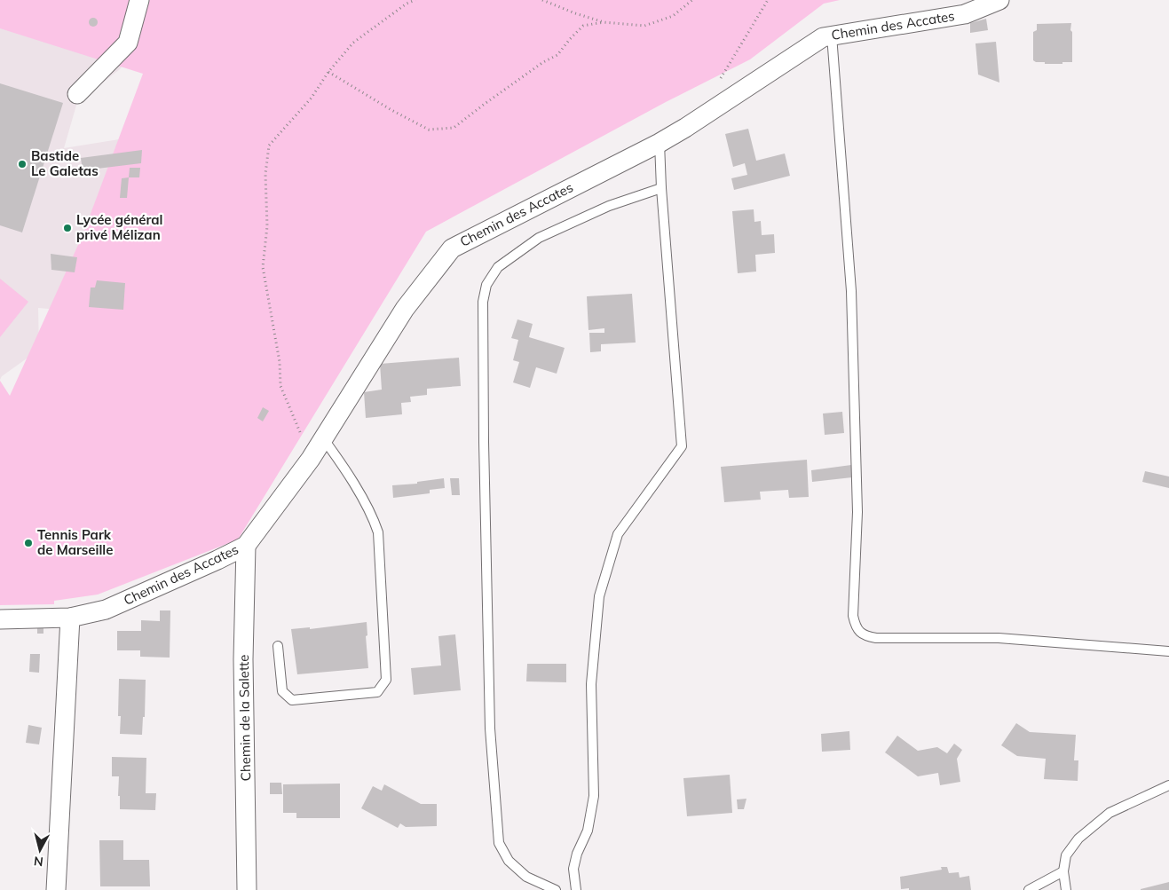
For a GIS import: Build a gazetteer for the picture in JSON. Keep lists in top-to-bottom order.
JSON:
{
  "streets": {
    "street": ["Chemin des Accates", "Chemin de la Salette"]
  },
  "crossings": [
    ["Chemin des Accates", "Chemin de la Salette"]
  ],
  "places": ["Bastide Le Galetas", "Lycée général privé Mélizan", "Tennis Park de Marseille"],
  "north": "bottom"
}
